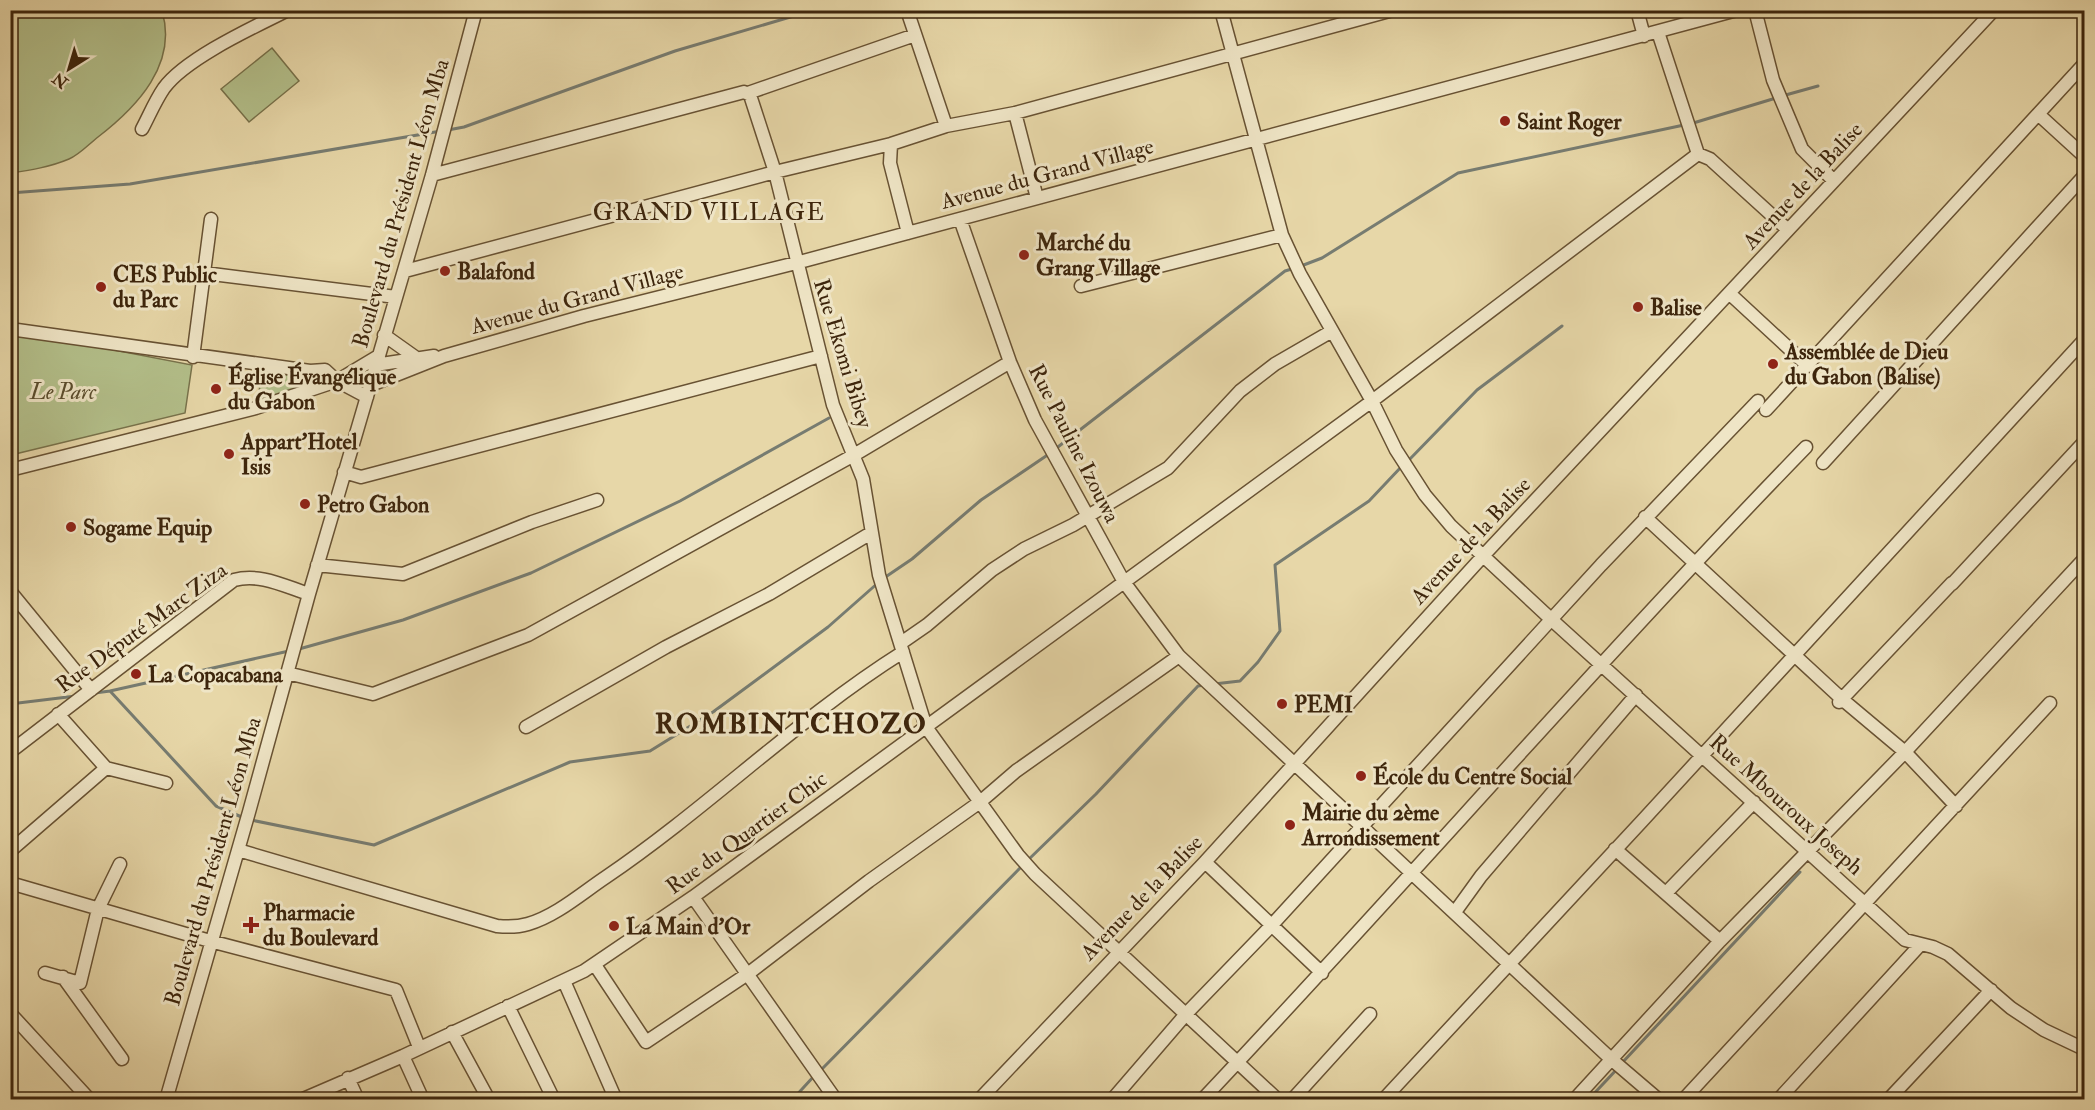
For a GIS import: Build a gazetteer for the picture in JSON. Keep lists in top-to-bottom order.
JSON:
{
  "streets": {
    "street": [
      "Avenue du Grand Village",
      "Avenue de la Balise",
      "Boulevard du Président Léon Mba",
      "Rue Ekomi Bibey",
      "Rue Pauline Izouwa",
      "Rue Député Marc Ziza",
      "Rue Mbouroux Joseph",
      "Rue du Quartier Chic"
    ]
  },
  "crossings": [
    ["Avenue du Grand Village", "Boulevard du Président Léon Mba"],
    ["Avenue du Grand Village", "Rue Ekomi Bibey"],
    ["Avenue du Grand Village", "Rue Pauline Izouwa"],
    ["Avenue du Grand Village", "Rue Mbouroux Joseph"],
    ["Avenue de la Balise", "Rue Ekomi Bibey"],
    ["Avenue de la Balise", "Rue Pauline Izouwa"],
    ["Avenue de la Balise", "Rue Mbouroux Joseph"],
    ["Boulevard du Président Léon Mba", "Rue Député Marc Ziza"],
    ["Rue Ekomi Bibey", "Rue du Quartier Chic"],
    ["Rue Pauline Izouwa", "Rue du Quartier Chic"],
    ["Rue Mbouroux Joseph", "Rue du Quartier Chic"]
  ],
  "districts": ["GRAND VILLAGE", "ROMBINTCHOZO"],
  "parks": ["Le Parc"],
  "places": {
    "other": [
      "Saint Roger",
      "Marché du Grang Village",
      "Balafond",
      "CES Public du Parc",
      "Balise",
      "Assemblée de Dieu du Gabon (Balise)",
      "Église Évangélique du Gabon",
      "Appart'Hotel Isis",
      "Petro Gabon",
      "Sogame Equip",
      "La Copacabana",
      "PEMI",
      "École du Centre Social",
      "Mairie du 2ème Arrondissement",
      "La Main d'Or"
    ],
    "health": ["Pharmacie du Boulevard"]
  },
  "north": "bottom left"
}
